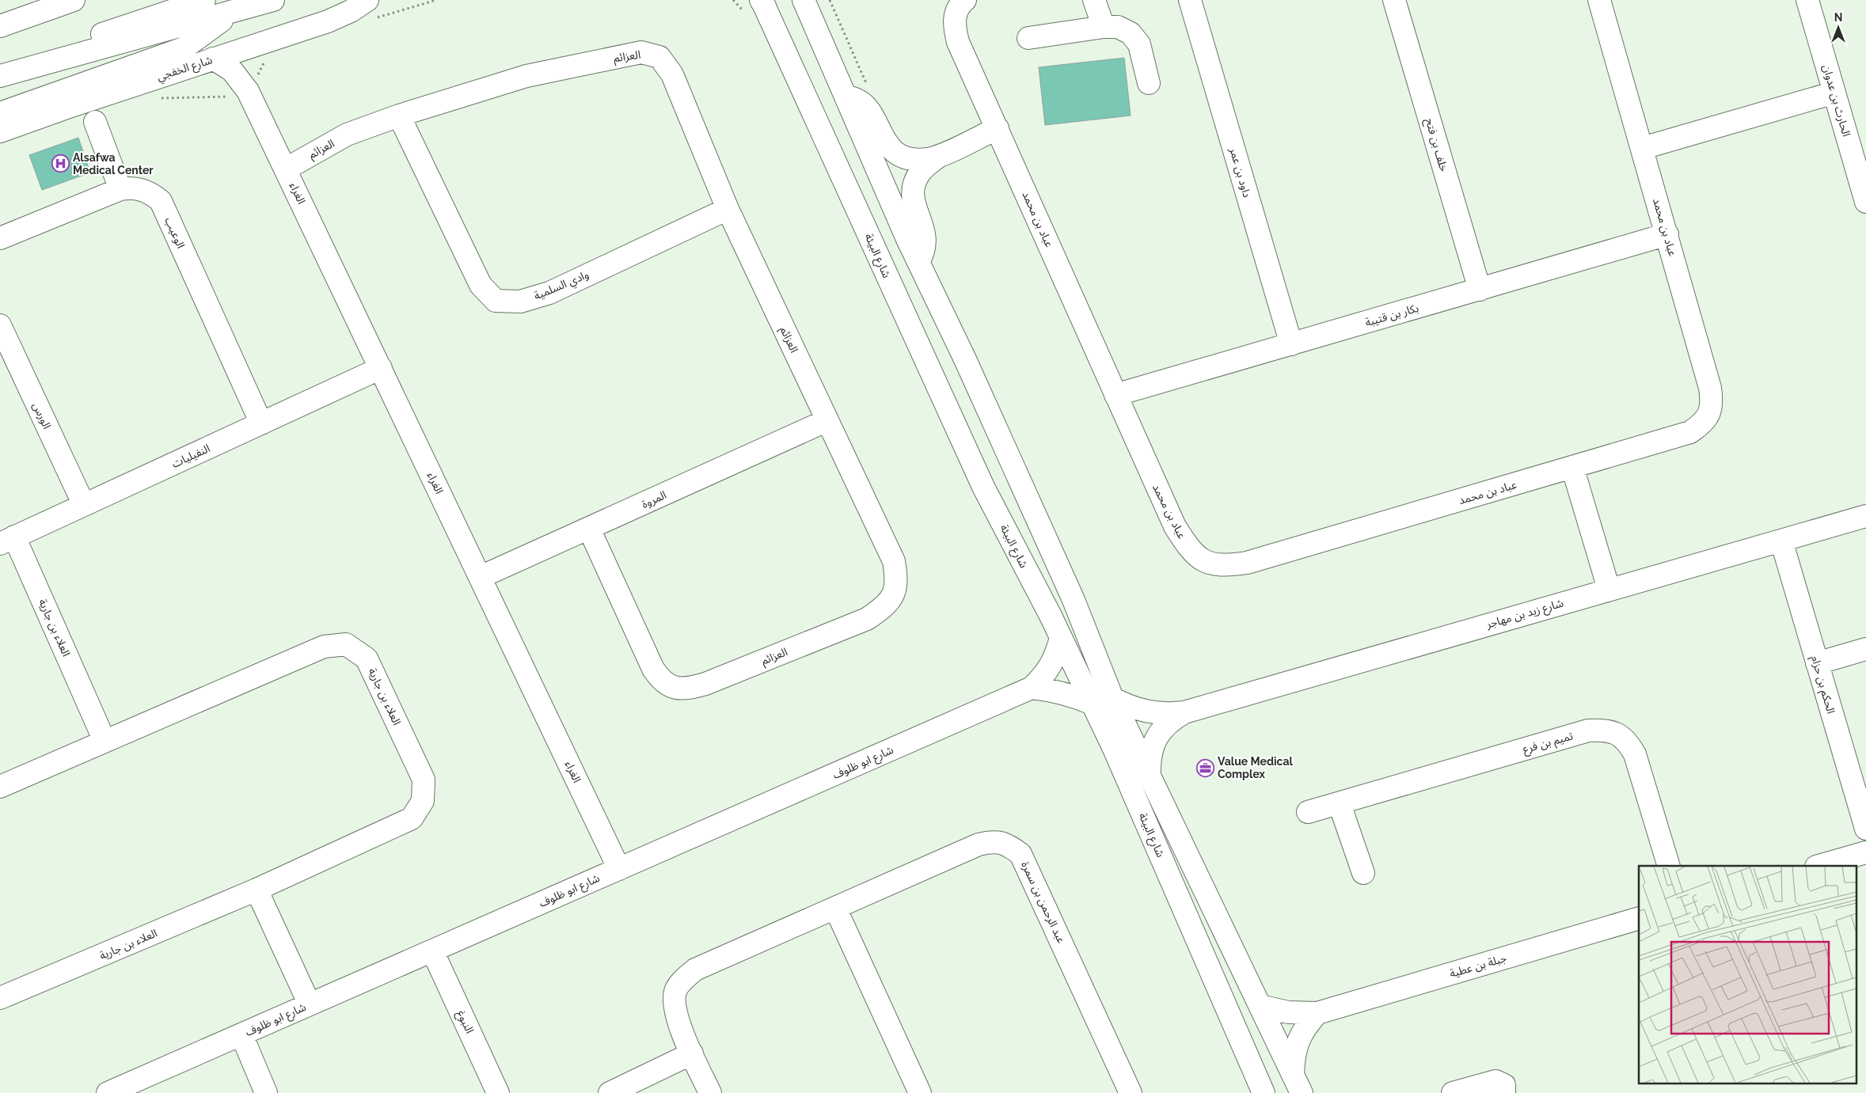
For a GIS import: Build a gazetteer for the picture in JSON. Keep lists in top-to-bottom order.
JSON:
{
  "streets": {
    "main road": [
      "العزائم",
      "شارع الخفجي",
      "الحارث بن عدوان",
      "خلف بن فتح",
      "داود بن عمر",
      "الغراء",
      "عباد بن محمد",
      "الوعيب",
      "شارع البيئة",
      "وادي السلمية",
      "بكار بن قتيبة",
      "الورس",
      "النفيليات",
      "المروة",
      "شارع زيد بن مهاجر",
      "العلاء بن جارية",
      "الحكم بن حزام",
      "تميم بن فرع",
      "شارع ابو ظلوف",
      "عبد الرحمن بن سمرة",
      "جبلة بن عطية",
      "النبوغ"
    ]
  },
  "crossings": [
    ["العزائم", "الغراء"],
    ["العزائم", "وادي السلمية"],
    ["العزائم", "المروة"],
    ["شارع الخفجي", "الغراء"],
    ["خلف بن فتح", "بكار بن قتيبة"],
    ["داود بن عمر", "بكار بن قتيبة"],
    ["الغراء", "النفيليات"],
    ["الغراء", "المروة"],
    ["الغراء", "شارع ابو ظلوف"],
    ["عباد بن محمد", "بكار بن قتيبة"],
    ["الوعيب", "النفيليات"],
    ["شارع البيئة", "شارع زيد بن مهاجر"],
    ["شارع البيئة", "شارع ابو ظلوف"],
    ["شارع البيئة", "جبلة بن عطية"],
    ["الورس", "النفيليات"],
    ["النفيليات", "العلاء بن جارية"],
    ["شارع زيد بن مهاجر", "الحكم بن حزام"],
    ["شارع ابو ظلوف", "النبوغ"]
  ],
  "places": {
    "hospital": ["Alsafwa Medical Center"],
    "office": ["Value Medical Complex"]
  },
  "north": "top"
}
